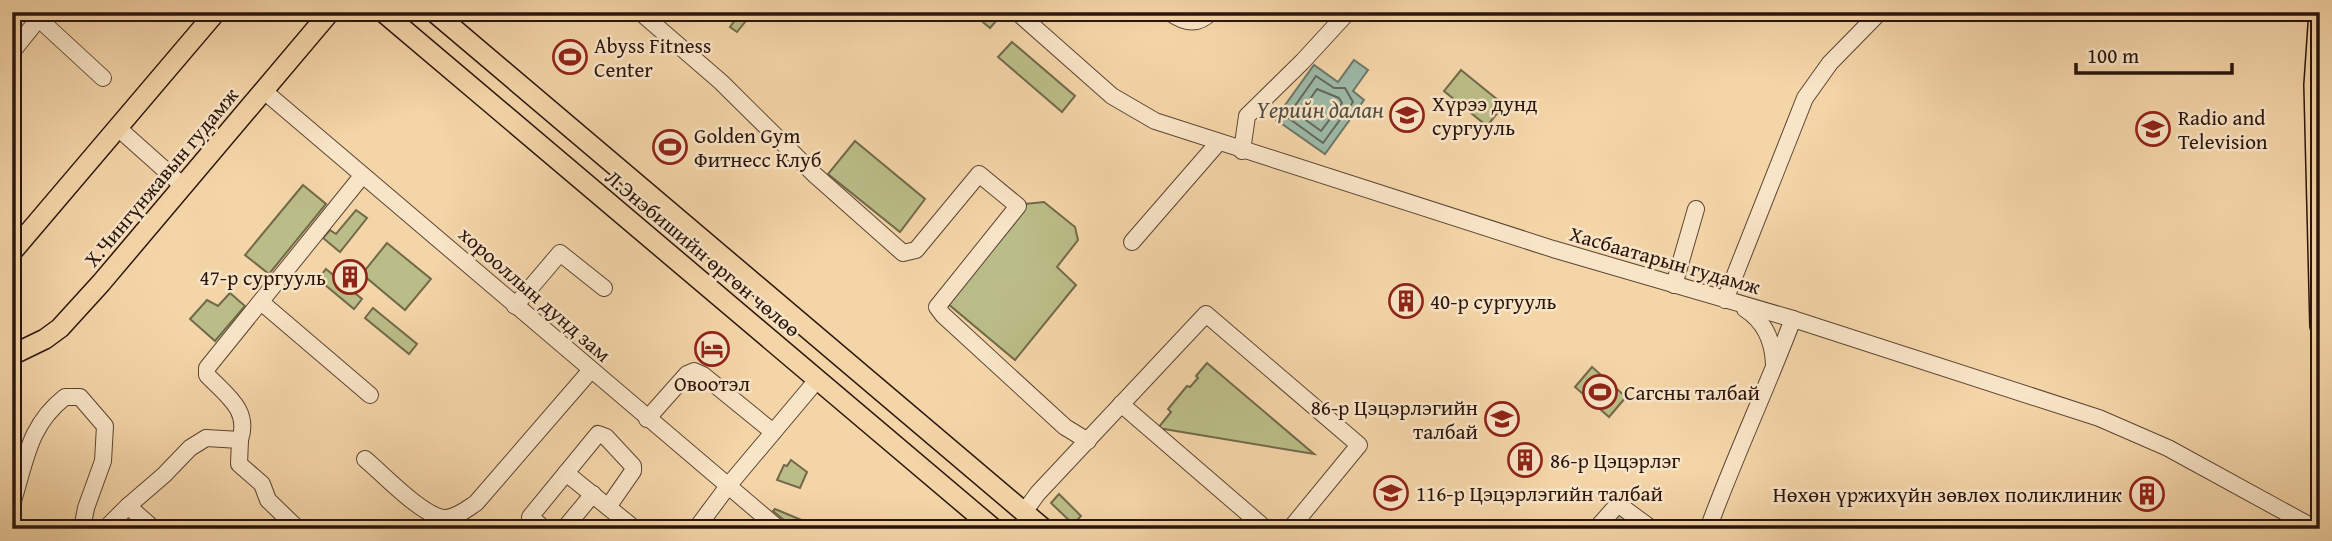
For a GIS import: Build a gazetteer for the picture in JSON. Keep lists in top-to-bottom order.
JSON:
{
  "streets": {
    "main road": ["Х.Чингүнжавын гудамж", "Л.Энэбишийн өргөн чөлөө"],
    "street": ["Хасбаатарын гудамж", "хорооллын дунд зам"]
  },
  "crossings": [
    ["Х.Чингүнжавын гудамж", "хорооллын дунд зам"]
  ],
  "water": ["Үерийн далан"],
  "places": {
    "sports": ["Abyss Fitness Center", "Golden Gym Фитнесс Клуб", "Сагсны талбай"],
    "school or university": [
      "Хүрээ дунд сургууль",
      "Radio and Television",
      "86-р Цэцэрлэгийн талбай",
      "116-р Цэцэрлэгийн талбай"
    ],
    "building": [
      "47-р сургууль",
      "40-р сургууль",
      "86-р Цэцэрлэг",
      "Нөхөн үржихүйн зөвлөх поликлиник"
    ],
    "hotel": ["Овоотэл"]
  },
  "scale_bar": "100 m"
}
